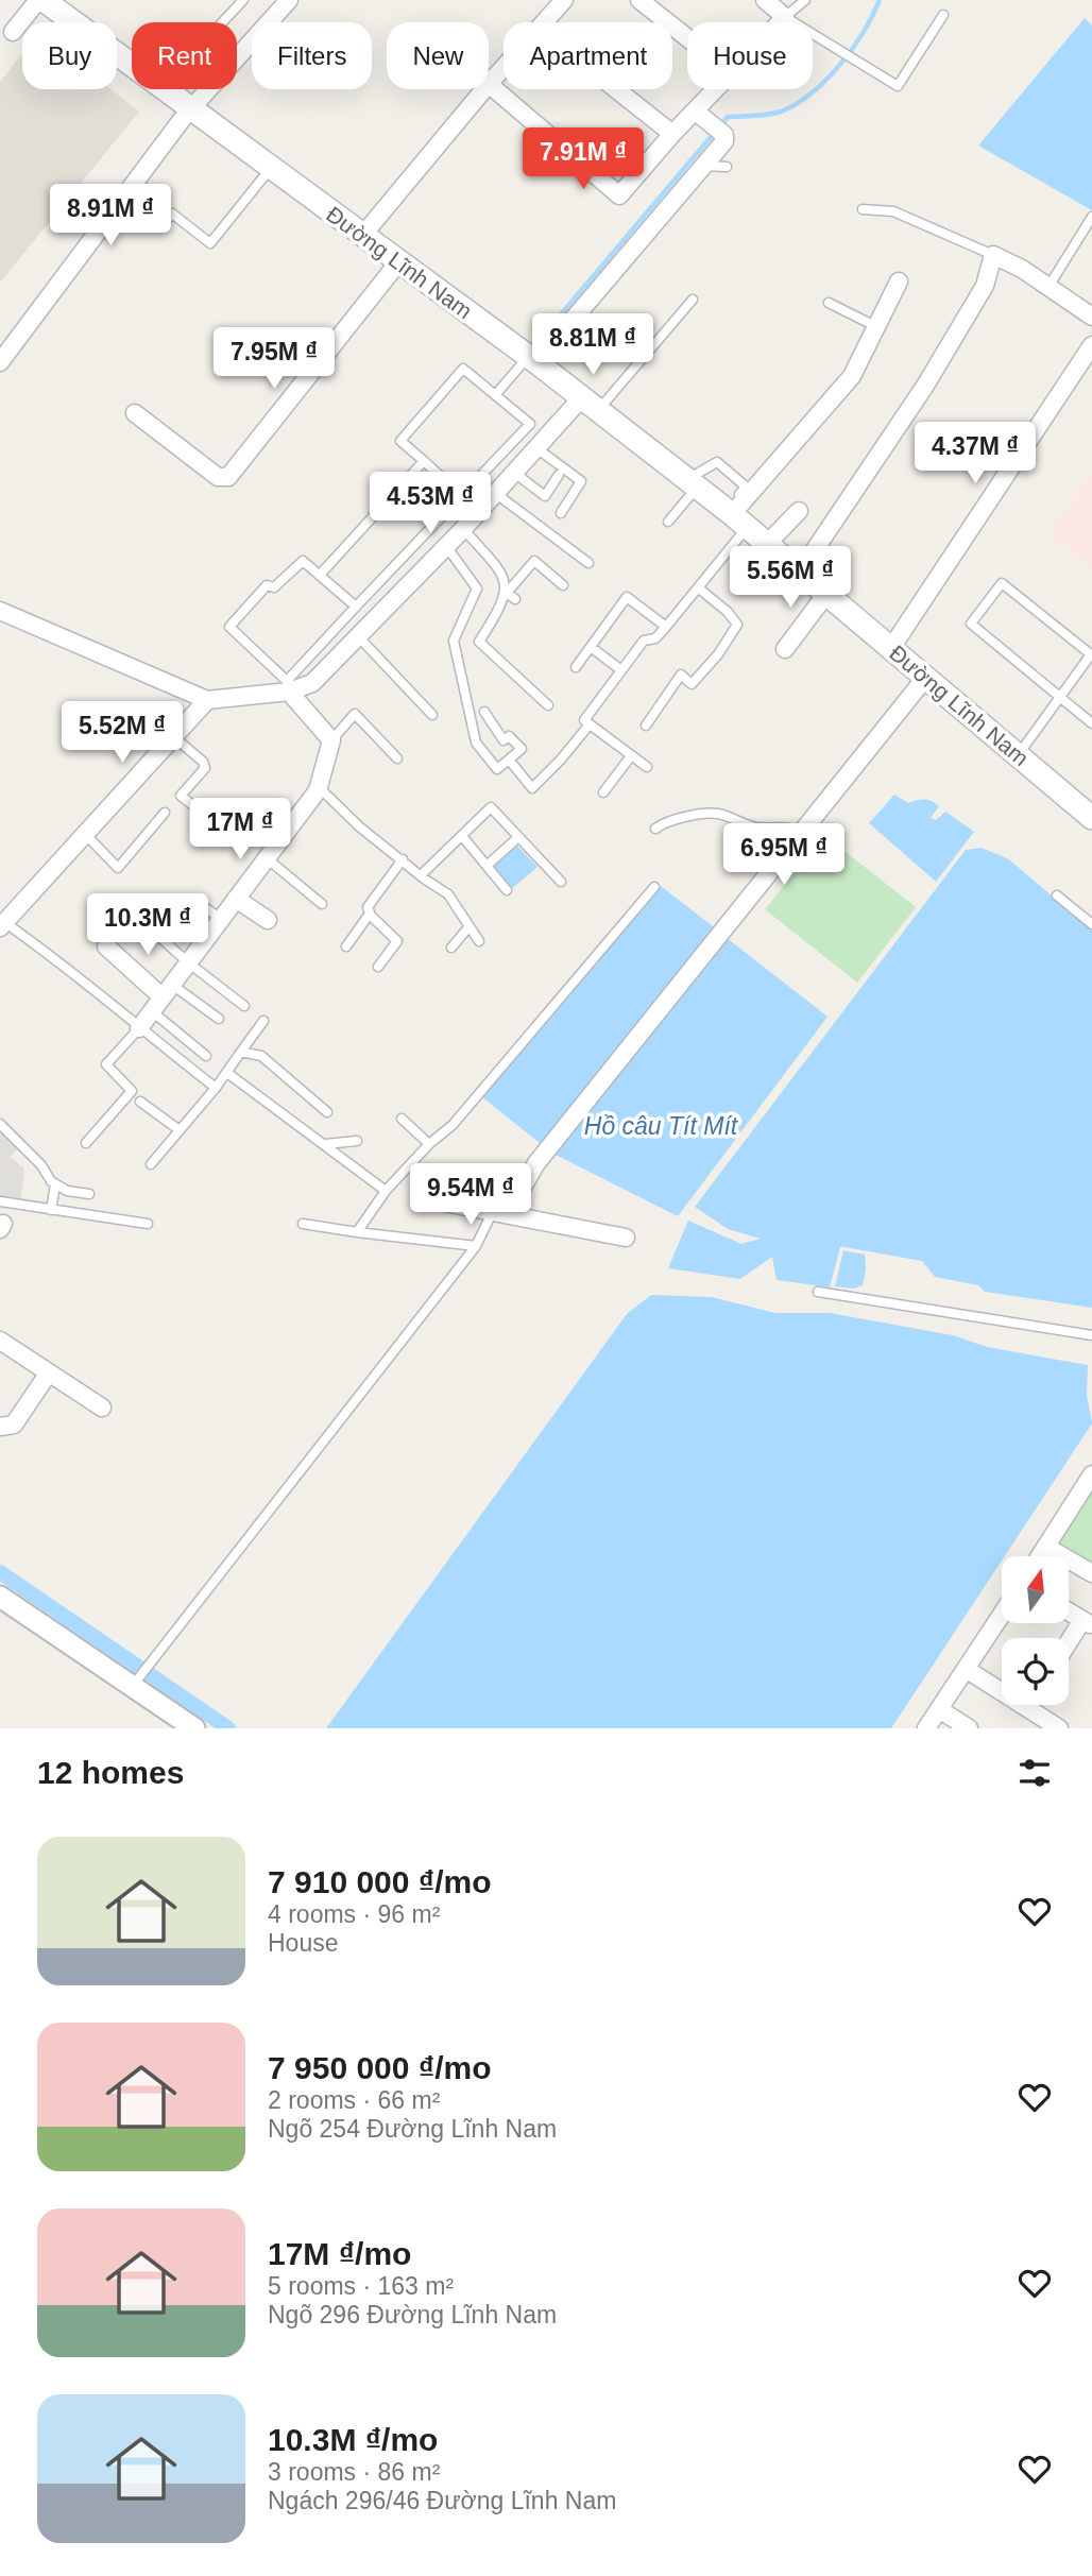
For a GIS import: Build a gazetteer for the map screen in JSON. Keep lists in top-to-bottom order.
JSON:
{
  "streets": {
    "main road": ["Đường Lĩnh Nam"]
  },
  "water": ["Hồ câu Tít Mít"],
  "north": "top",
  "page": {
    "chip": [
      "Buy",
      "Rent",
      "Filters",
      "New",
      "Apartment",
      "House"
    ],
    "price": [
      "7.91M ₫",
      "8.91M ₫",
      "8.81M ₫",
      "7.95M ₫",
      "4.37M ₫",
      "4.53M ₫",
      "5.56M ₫",
      "5.52M ₫",
      "17M ₫",
      "6.95M ₫",
      "10.3M ₫",
      "9.54M ₫"
    ],
    "heading": "12 homes",
    "list": [
      {
        "name": "7 910 000 ₫/mo",
        "note": "4 rooms · 96 m² · House"
      },
      {
        "name": "7 950 000 ₫/mo",
        "note": "2 rooms · 66 m² · Ngõ 254 Đường Lĩnh Nam"
      },
      {
        "name": "17M ₫/mo",
        "note": "5 rooms · 163 m² · Ngõ 296 Đường Lĩnh Nam"
      },
      {
        "name": "10.3M ₫/mo",
        "note": "3 rooms · 86 m² · Ngách 296/46 Đường Lĩnh Nam"
      }
    ]
  }
}
